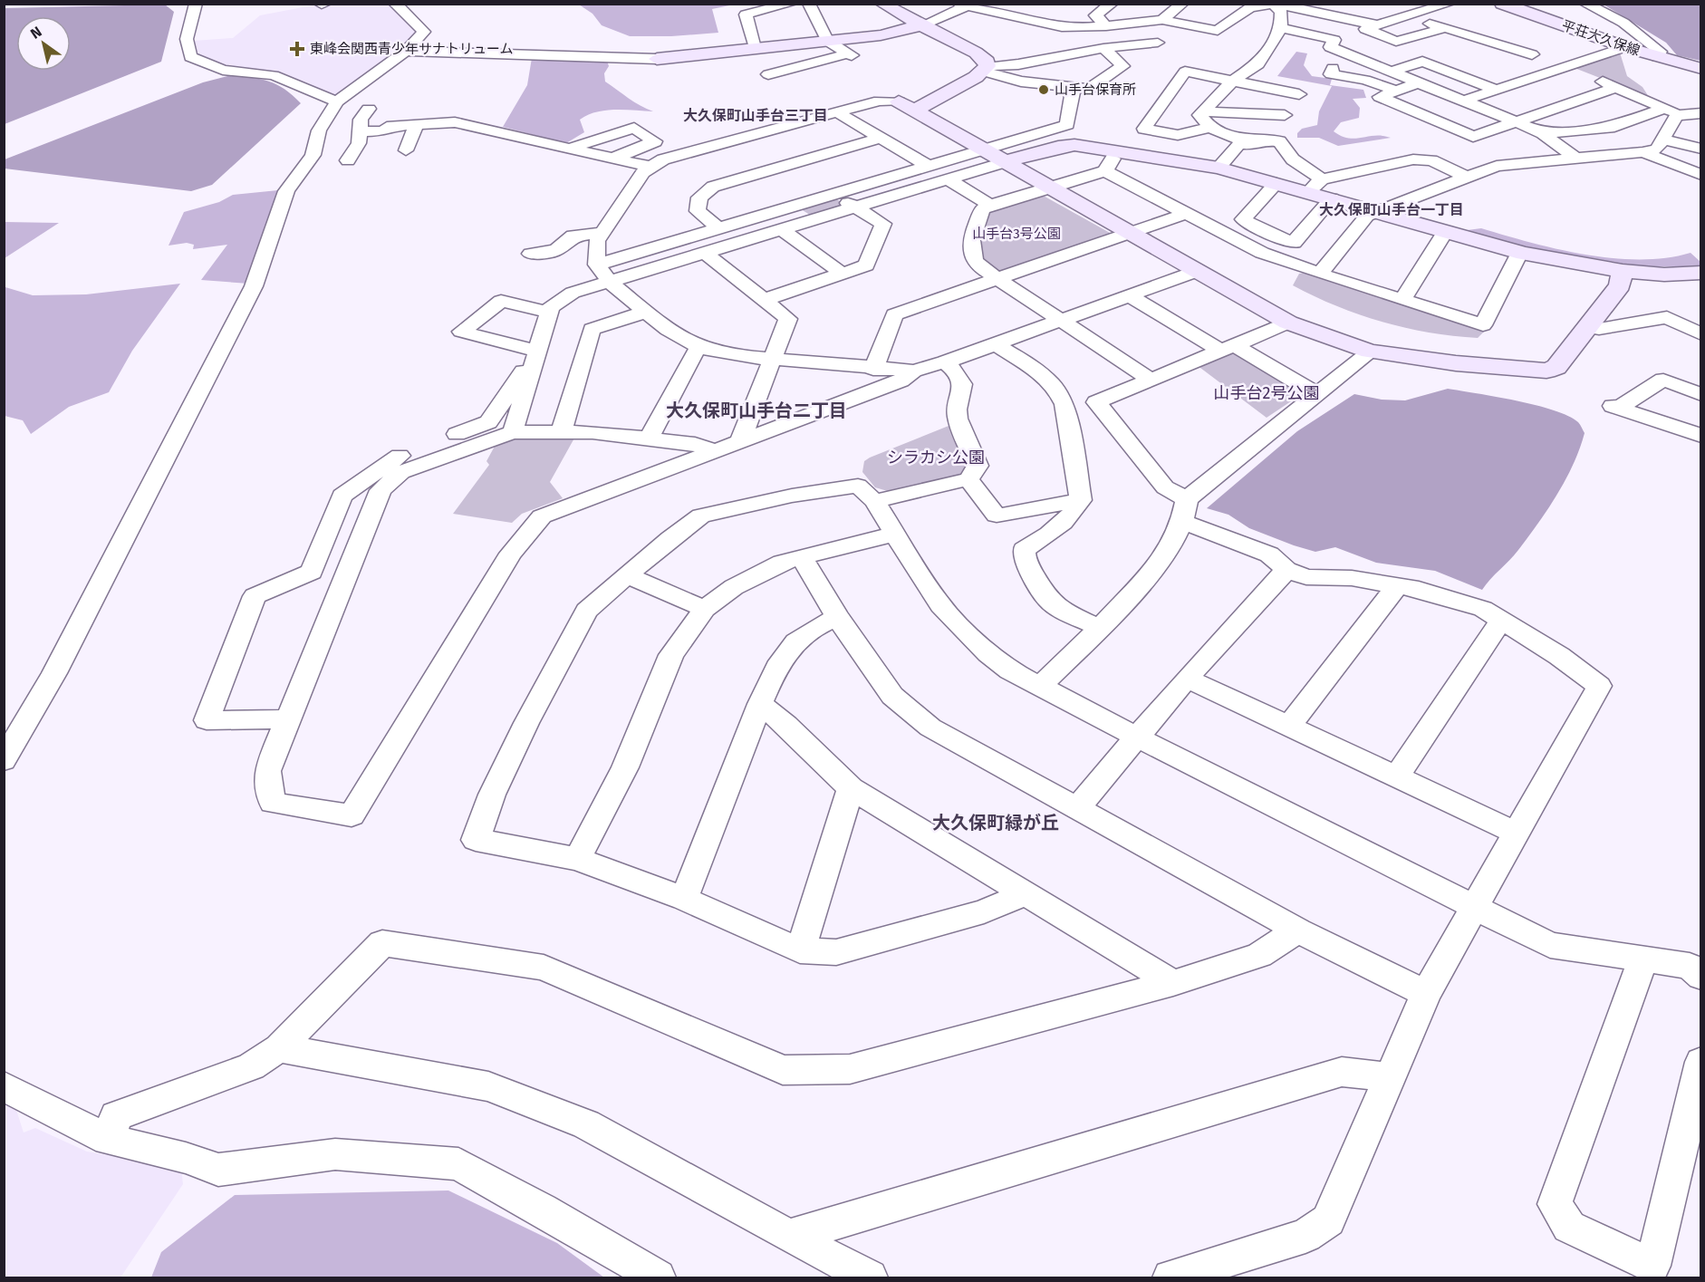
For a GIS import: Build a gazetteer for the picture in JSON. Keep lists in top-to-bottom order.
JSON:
{
  "streets": {
    "street": ["平荘大久保線"]
  },
  "districts": [
    "大久保町山手台三丁目",
    "大久保町山手台一丁目",
    "大久保町山手台二丁目",
    "大久保町緑が丘"
  ],
  "parks": ["山手台3号公園", "山手台2号公園", "シラカシ公園"],
  "places": {
    "health": ["東峰会関西青少年サナトリューム"],
    "other": ["山手台保育所"]
  },
  "north": "top left"
}
